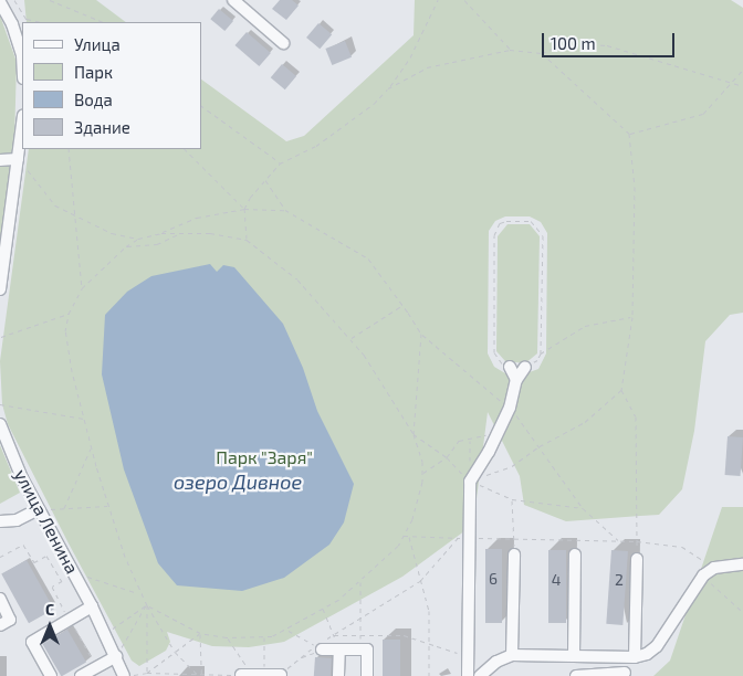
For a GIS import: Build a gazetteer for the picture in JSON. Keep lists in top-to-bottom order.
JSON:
{
  "streets": {
    "street": ["улица Ленина"]
  },
  "water": ["озеро Дивное"],
  "parks": ["Парк \"Заря\""],
  "house_numbers": ["6", "4", "2"],
  "legend": [
    "Улица",
    "Парк",
    "Вода",
    "Здание"
  ],
  "scale_bar": "100 m",
  "north": "top"
}
